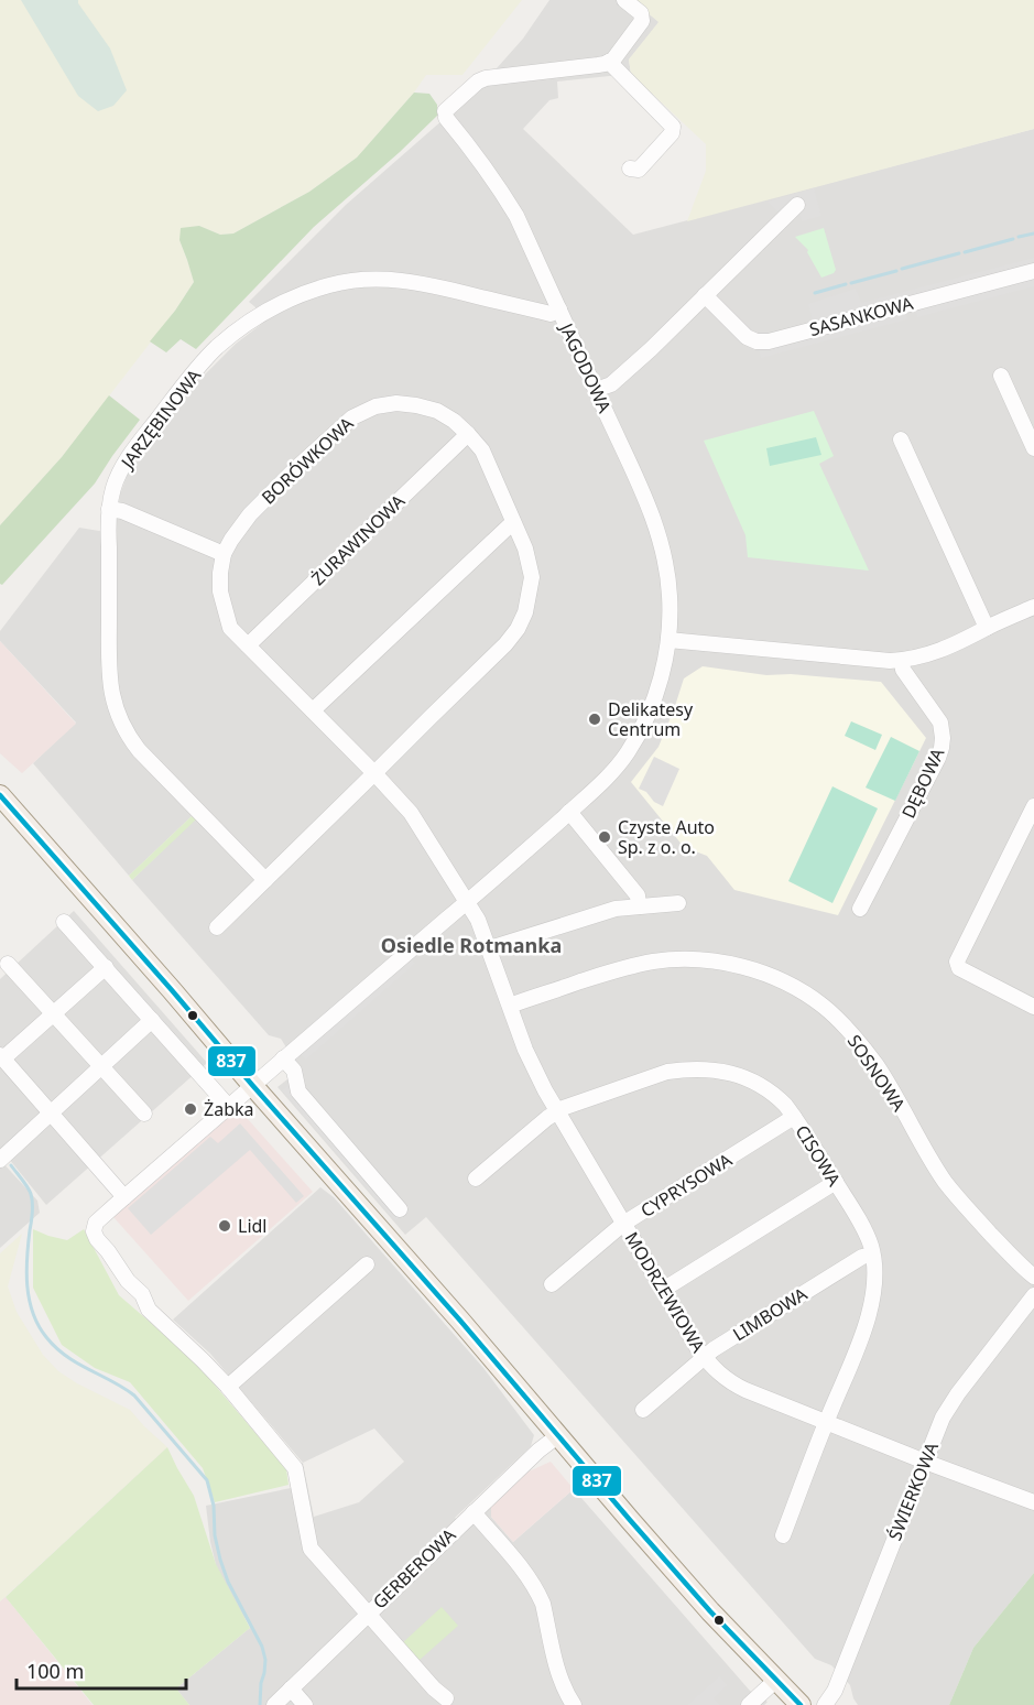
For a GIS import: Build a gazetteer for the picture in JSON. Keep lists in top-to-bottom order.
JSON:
{
  "streets": {
    "street": [
      "SASANKOWA",
      "JAGODOWA",
      "JARZĘBINOWA",
      "BORÓWKOWA",
      "ŻURAWINOWA",
      "DĘBOWA",
      "SOSNOWA",
      "CISOWA",
      "CYPRYSOWA",
      "MODRZEWIOWA",
      "LIMBOWA",
      "ŚWIERKOWA",
      "GERBEROWA"
    ]
  },
  "crossings": [
    ["JAGODOWA", "JARZĘBINOWA"],
    ["JAGODOWA", "BORÓWKOWA"],
    ["JAGODOWA", "MODRZEWIOWA"],
    ["JAGODOWA", "GERBEROWA"],
    ["BORÓWKOWA", "ŻURAWINOWA"],
    ["BORÓWKOWA", "MODRZEWIOWA"],
    ["SOSNOWA", "MODRZEWIOWA"],
    ["CISOWA", "CYPRYSOWA"],
    ["CISOWA", "MODRZEWIOWA"],
    ["CISOWA", "LIMBOWA"],
    ["CYPRYSOWA", "MODRZEWIOWA"],
    ["MODRZEWIOWA", "LIMBOWA"],
    ["MODRZEWIOWA", "ŚWIERKOWA"]
  ],
  "districts": ["Osiedle Rotmanka"],
  "places": [
    "Delikatesy Centrum",
    "Czyste Auto Sp. z o. o.",
    "Żabka",
    "Lidl"
  ],
  "lines": ["transit line 837"],
  "scale_bar": "100 m"
}
